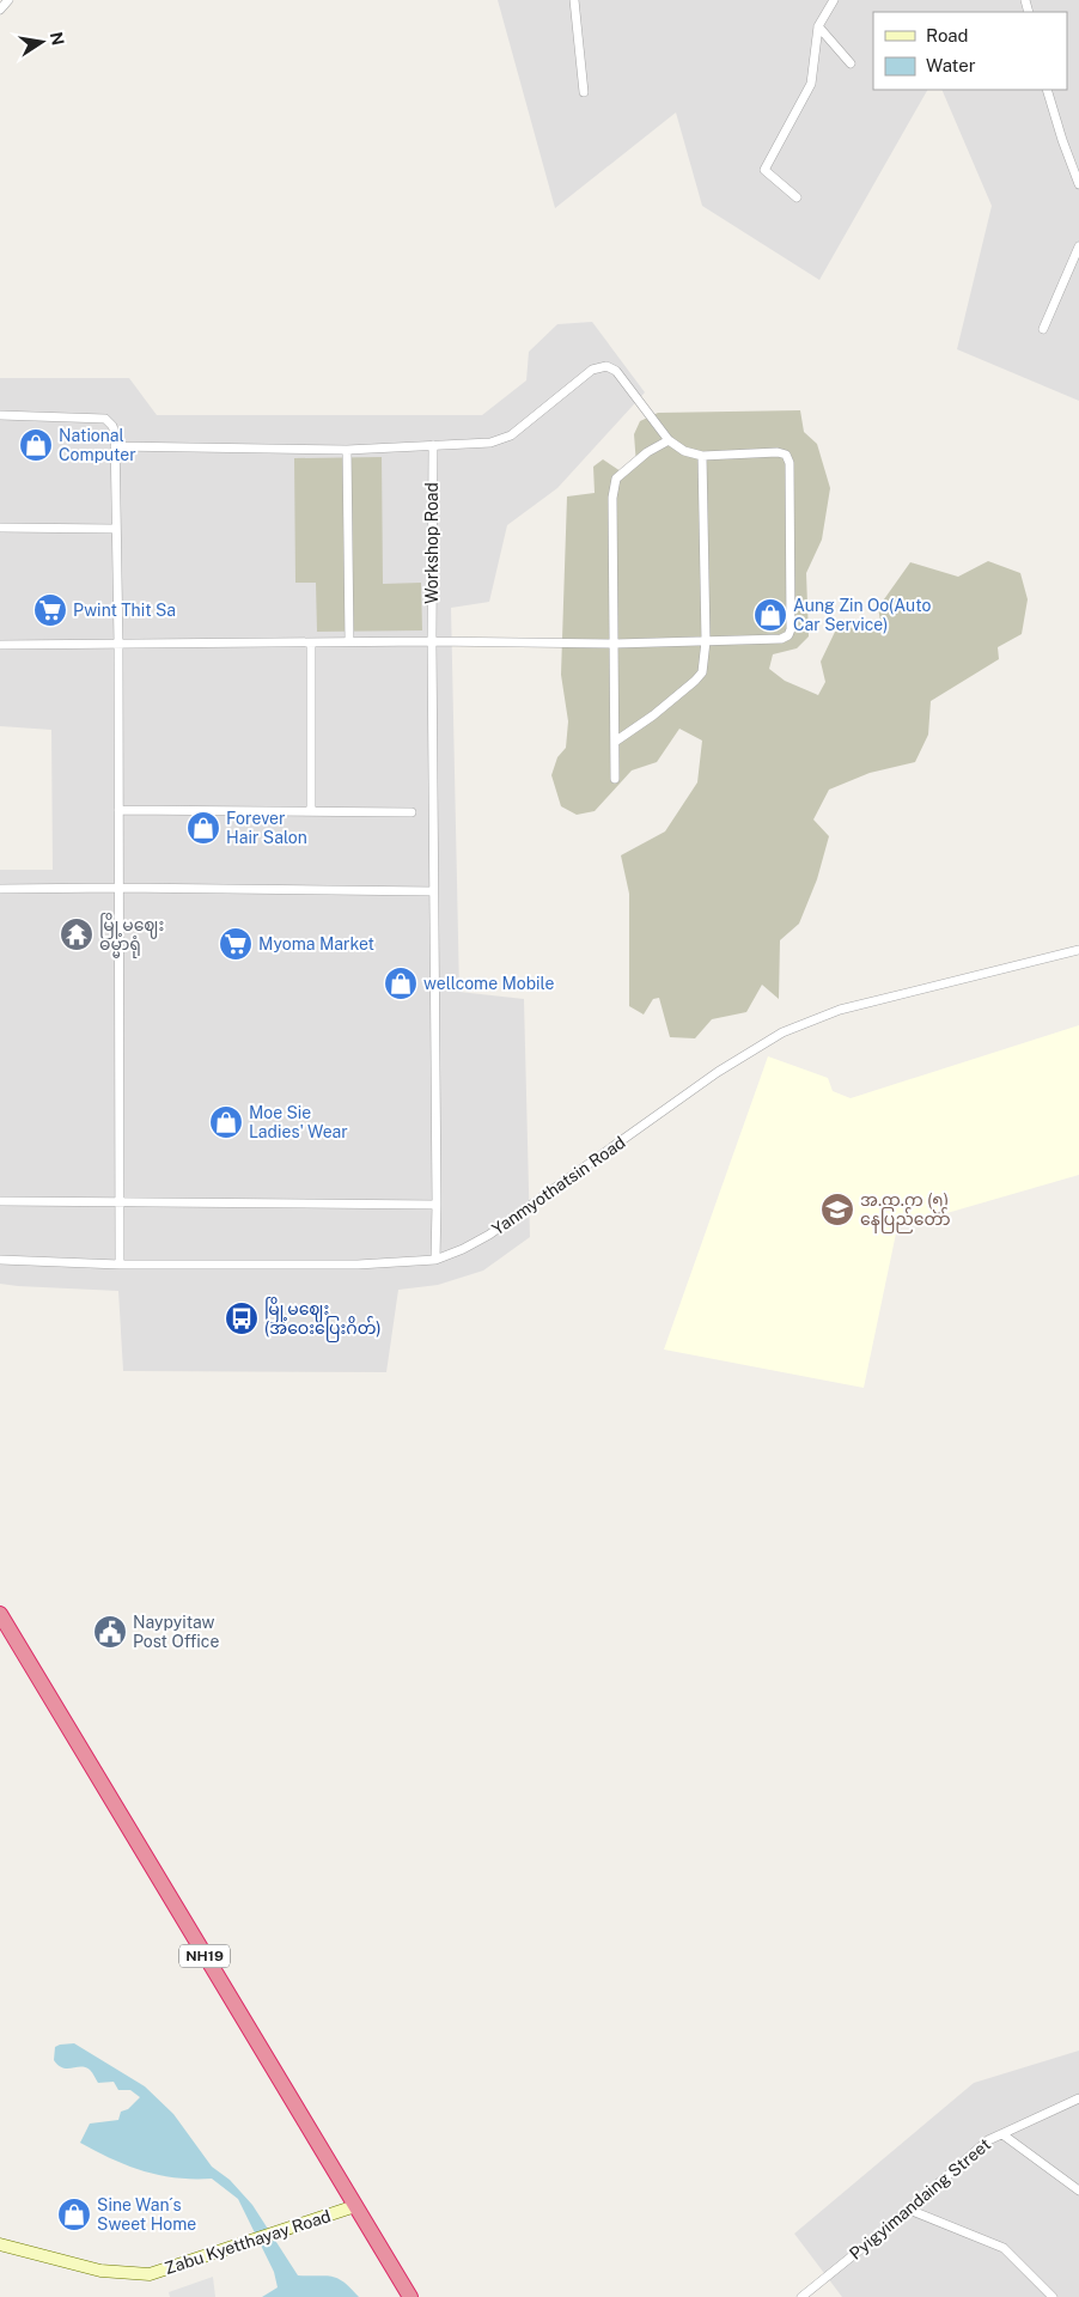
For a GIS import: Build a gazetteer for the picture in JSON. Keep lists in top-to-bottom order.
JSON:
{
  "streets": {
    "highway": ["NH19"],
    "main road": ["Zabu Kyetthayay Road"],
    "street": ["Workshop Road", "Yanmyothatsin Road", "Pyigyimandaing Street"]
  },
  "crossings": [
    ["Workshop Road", "Yanmyothatsin Road"],
    ["NH19", "Zabu Kyetthayay Road"]
  ],
  "places": {
    "shop": [
      "National Computer",
      "Aung Zin Oo(Auto Car Service)",
      "Forever Hair Salon",
      "wellcome Mobile",
      "Moe Sie Ladies' Wear",
      "Sine Wan´s Sweet Home"
    ],
    "supermarket": ["Pwint Thit Sa", "Myoma Market"],
    "temple": ["မြို့မဈေး ဓမ္မာရုံ"],
    "school or university": ["အ.ထ.က (၅) နေပြည်တော်"],
    "bus stop": ["မြို့မဈေး (အဝေးပြေးဂိတ်)"],
    "public building": ["Naypyitaw Post Office"]
  },
  "legend": ["Road", "Water"],
  "north": "right"
}
